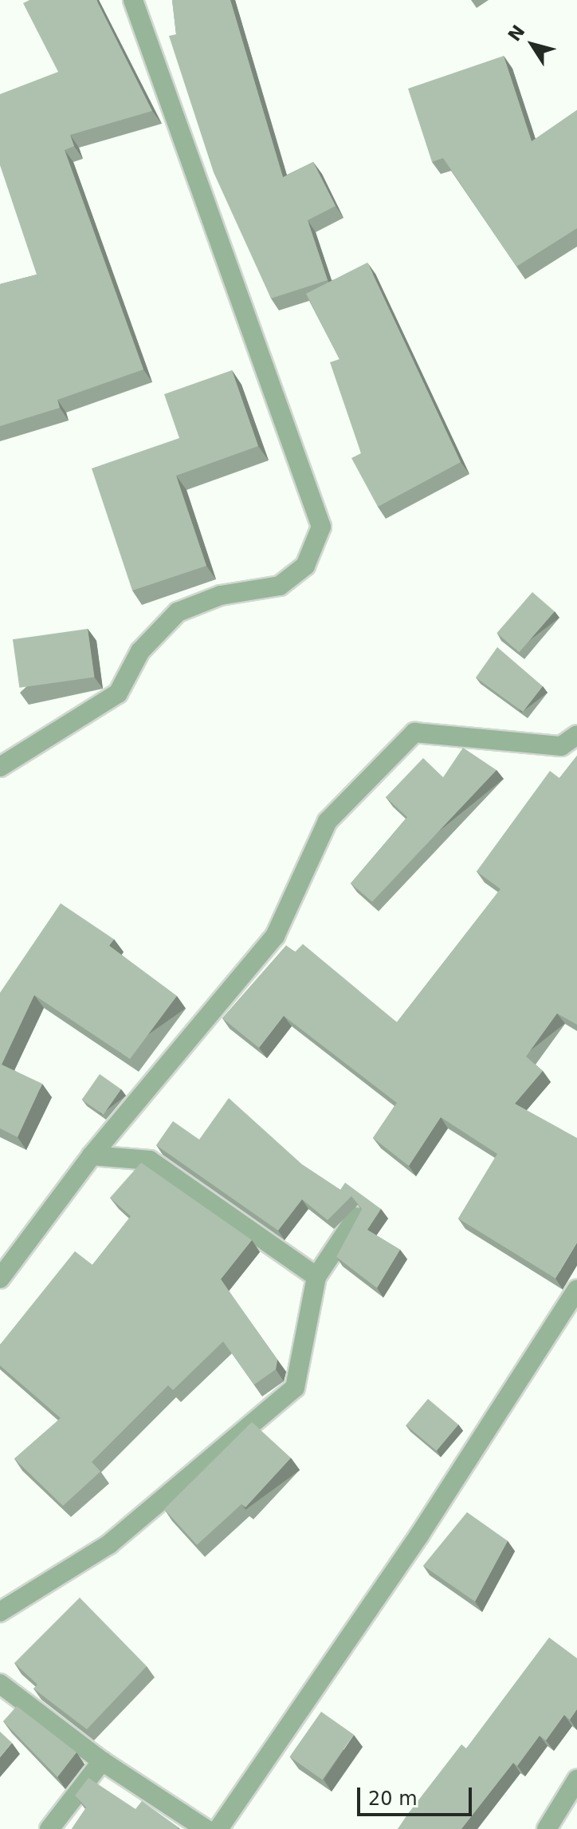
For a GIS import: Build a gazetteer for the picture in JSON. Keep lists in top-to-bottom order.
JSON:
{
  "scale_bar": "20 m",
  "north": "top left"
}
